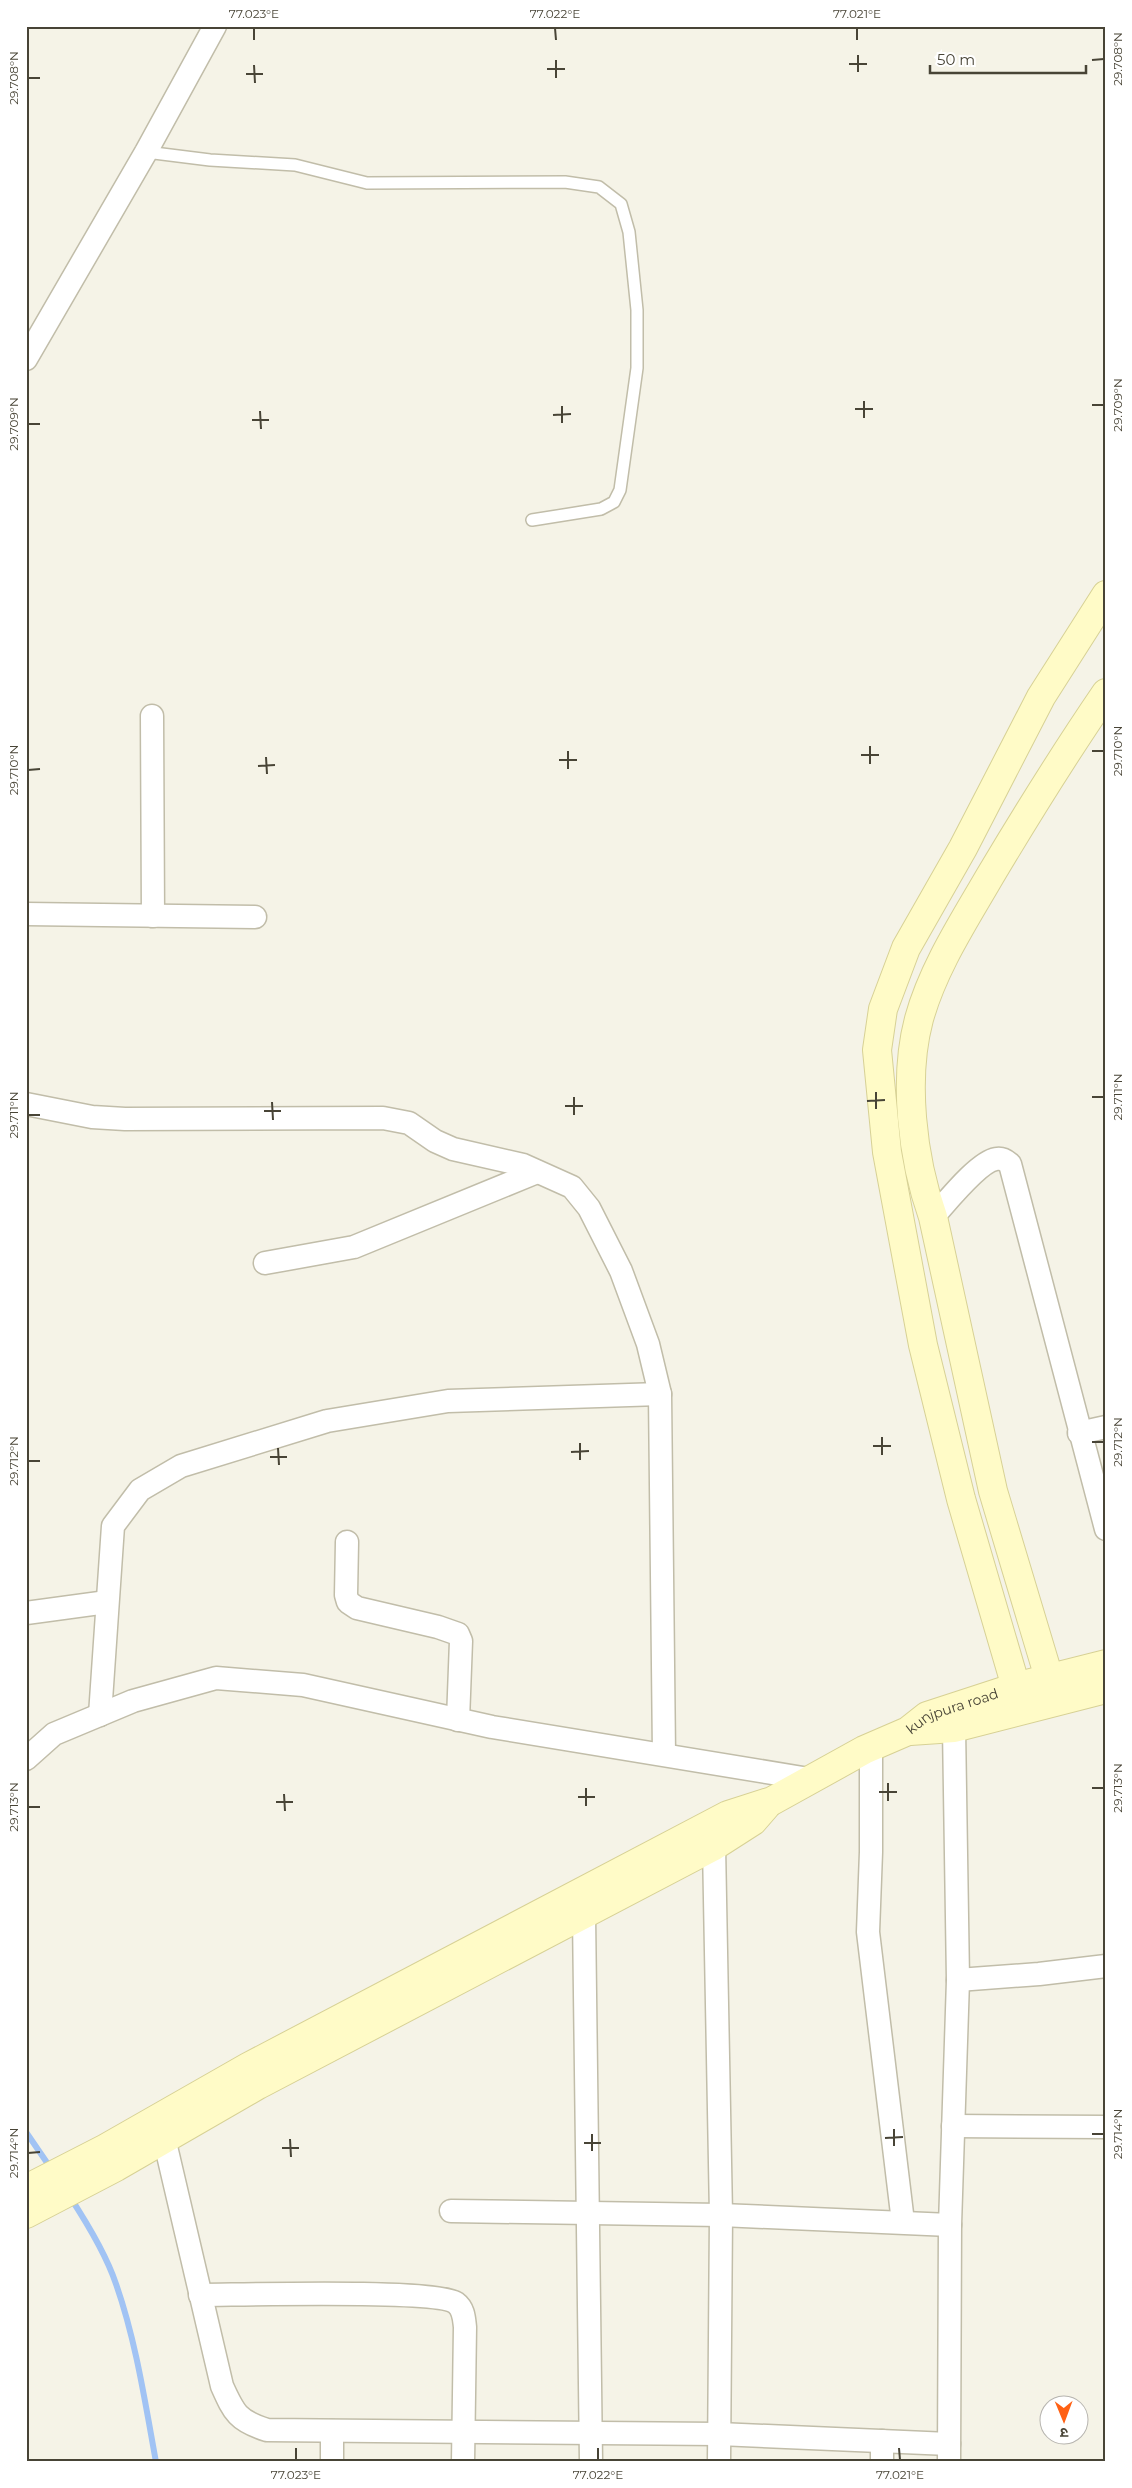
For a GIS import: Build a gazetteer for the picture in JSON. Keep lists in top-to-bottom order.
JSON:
{
  "streets": {
    "street": ["kunjpura road"]
  },
  "scale_bar": "50 m",
  "north": "bottom",
  "coordinates": [
    "77.023°E",
    "77.022°E",
    "77.021°E",
    "29.708°N",
    "29.709°N",
    "29.710°N",
    "29.711°N",
    "29.712°N",
    "29.713°N",
    "29.714°N"
  ]
}
